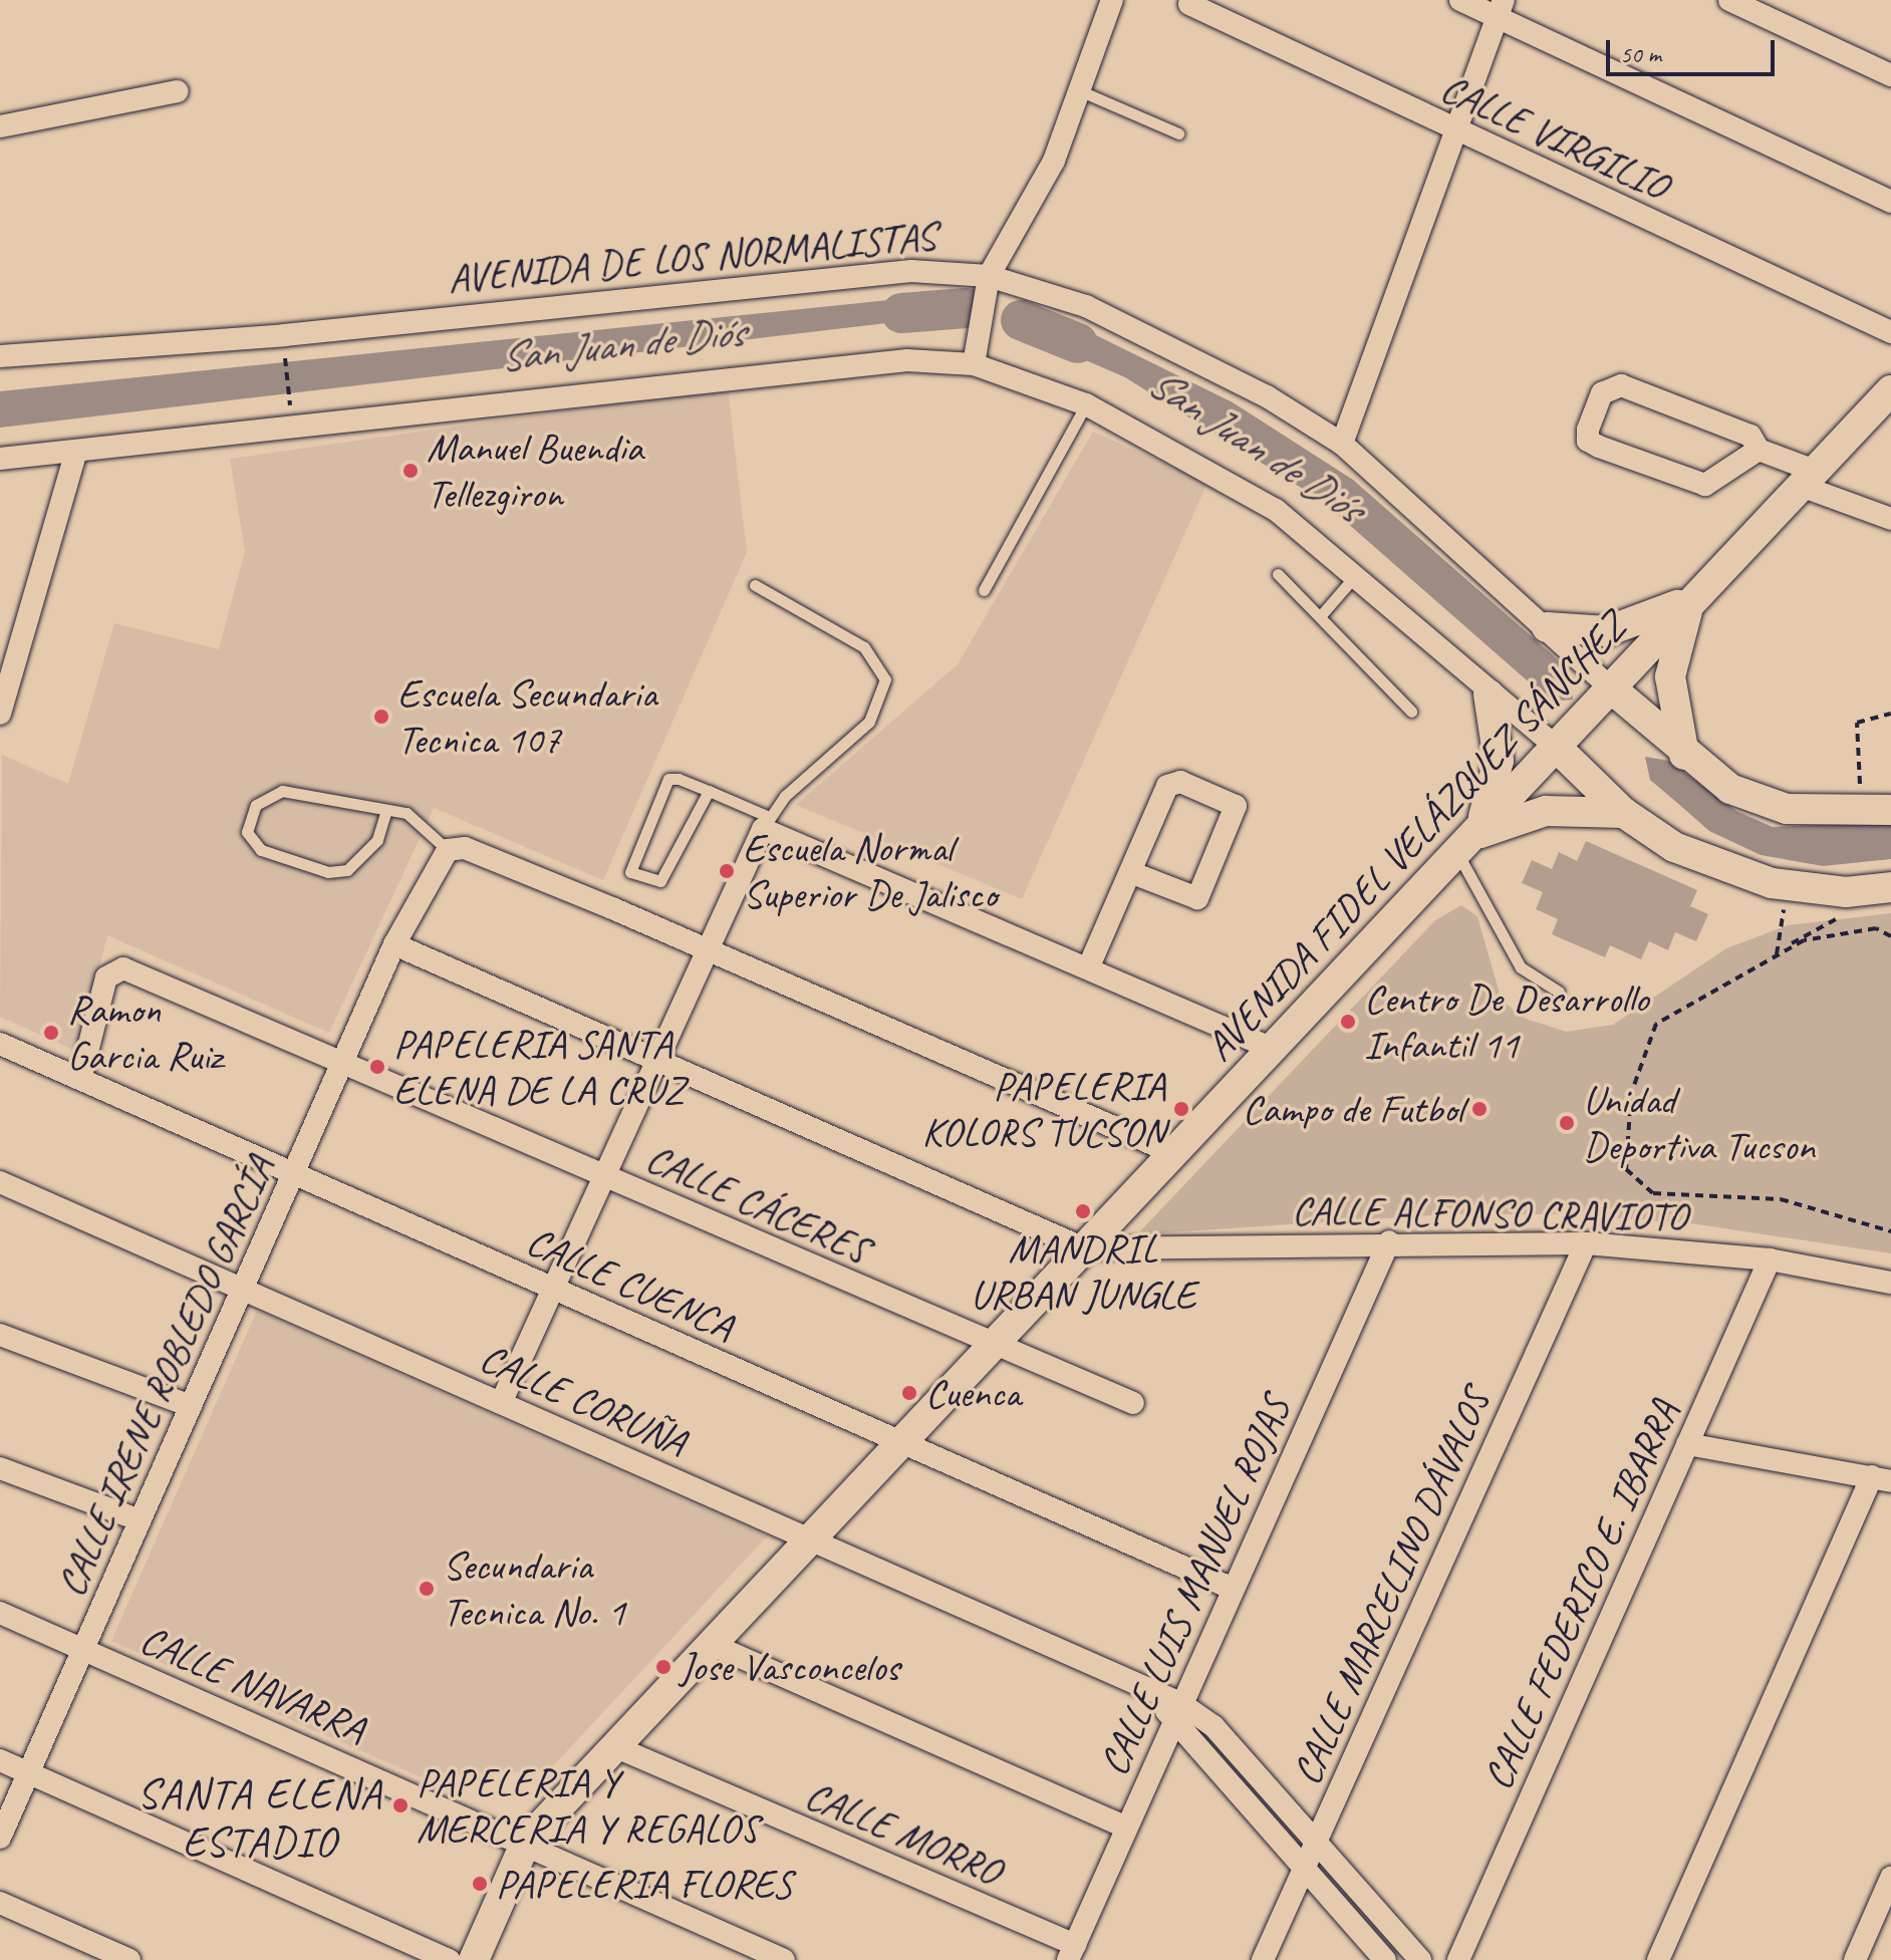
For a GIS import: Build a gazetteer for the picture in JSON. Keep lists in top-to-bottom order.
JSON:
{
  "streets": {
    "street": [
      "CALLE VIRGILIO",
      "AVENIDA DE LOS NORMALISTAS",
      "AVENIDA FIDEL VELÁZQUEZ SÁNCHEZ",
      "CALLE CÁCERES",
      "CALLE ALFONSO CRAVIOTO",
      "CALLE CUENCA",
      "CALLE IRENE ROBLEDO GARCÍA",
      "CALLE CORUÑA",
      "CALLE LUIS MANUEL ROJAS",
      "CALLE MARCELINO DÁVALOS",
      "CALLE FEDERICO E. IBARRA",
      "CALLE NAVARRA",
      "CALLE MORRO"
    ]
  },
  "crossings": [
    ["AVENIDA DE LOS NORMALISTAS", "AVENIDA FIDEL VELÁZQUEZ SÁNCHEZ"],
    ["AVENIDA FIDEL VELÁZQUEZ SÁNCHEZ", "CALLE CÁCERES"],
    ["AVENIDA FIDEL VELÁZQUEZ SÁNCHEZ", "CALLE ALFONSO CRAVIOTO"],
    ["AVENIDA FIDEL VELÁZQUEZ SÁNCHEZ", "CALLE CUENCA"],
    ["AVENIDA FIDEL VELÁZQUEZ SÁNCHEZ", "CALLE CORUÑA"],
    ["AVENIDA FIDEL VELÁZQUEZ SÁNCHEZ", "CALLE NAVARRA"],
    ["AVENIDA FIDEL VELÁZQUEZ SÁNCHEZ", "CALLE MORRO"],
    ["CALLE CÁCERES", "CALLE CUENCA"],
    ["CALLE CÁCERES", "CALLE IRENE ROBLEDO GARCÍA"],
    ["CALLE ALFONSO CRAVIOTO", "CALLE LUIS MANUEL ROJAS"],
    ["CALLE ALFONSO CRAVIOTO", "CALLE MARCELINO DÁVALOS"],
    ["CALLE ALFONSO CRAVIOTO", "CALLE FEDERICO E. IBARRA"],
    ["CALLE CUENCA", "CALLE IRENE ROBLEDO GARCÍA"],
    ["CALLE CUENCA", "CALLE LUIS MANUEL ROJAS"],
    ["CALLE IRENE ROBLEDO GARCÍA", "CALLE CORUÑA"],
    ["CALLE IRENE ROBLEDO GARCÍA", "CALLE NAVARRA"],
    ["CALLE CORUÑA", "CALLE LUIS MANUEL ROJAS"],
    ["CALLE LUIS MANUEL ROJAS", "CALLE MORRO"]
  ],
  "districts": ["SANTA ELENA ESTADIO"],
  "water": ["San Juan de Diós"],
  "places": [
    "Manuel Buendia Tellezgiron",
    "Escuela Secundaria Tecnica 107",
    "Escuela Normal Superior De Jalisco",
    "Centro De Desarrollo Infantil 11",
    "Ramon Garcia Ruiz",
    "PAPELERIA SANTA ELENA DE LA CRUZ",
    "PAPELERIA KOLORS TUCSON",
    "Campo de Futbol",
    "Unidad Deportiva Tucson",
    "MANDRIL URBAN JUNGLE",
    "Cuenca",
    "Secundaria Tecnica No. 1",
    "Jose Vasconcelos",
    "PAPELERIA Y MERCERIA Y REGALOS",
    "PAPELERIA FLORES"
  ],
  "scale_bar": "50 m"
}
